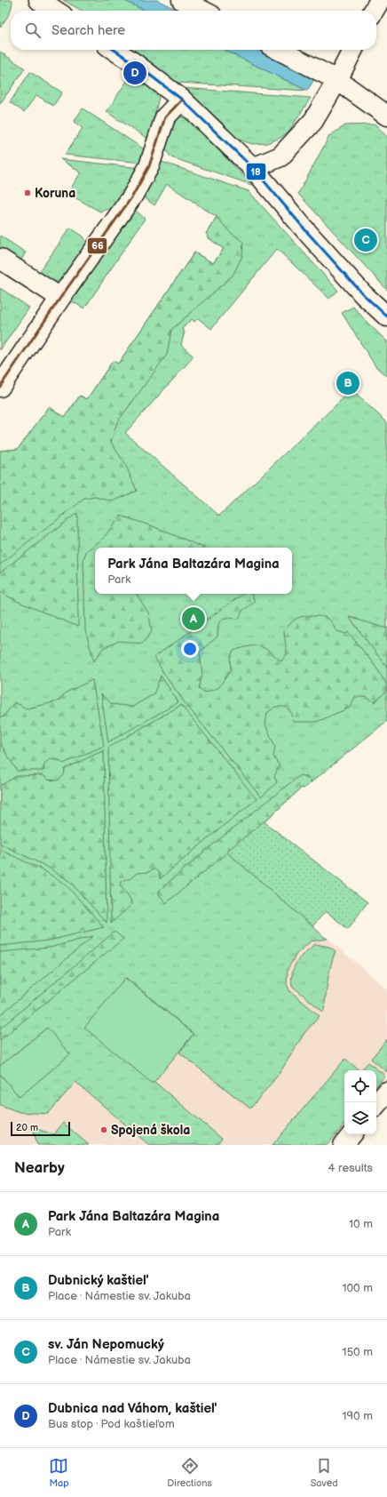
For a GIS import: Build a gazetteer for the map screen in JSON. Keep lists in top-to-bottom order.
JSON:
{
  "places": ["Koruna", "Spojená škola"],
  "lines": ["transit line 18", "transit line 66"],
  "scale_bar": "20 m",
  "page": {
    "search": "Search here",
    "pins": [
      "D",
      "C",
      "B",
      "A"
    ],
    "popup": ["Park Jána Baltazára Magina", "Park"],
    "scale": "20 m",
    "heading": ["Nearby", "4 results"],
    "list": [
      {
        "mark": "A",
        "name": "Park Jána Baltazára Magina",
        "note": "Park",
        "value": "10 m"
      },
      {
        "mark": "B",
        "name": "Dubnický kaštieľ",
        "note": "Place · Námestie sv. Jakuba",
        "value": "100 m"
      },
      {
        "mark": "C",
        "name": "sv. Ján Nepomucký",
        "note": "Place · Námestie sv. Jakuba",
        "value": "150 m"
      },
      {
        "mark": "D",
        "name": "Dubnica nad Váhom, kaštieľ",
        "note": "Bus stop · Pod kaštieľom",
        "value": "190 m"
      }
    ],
    "nav": ["Map", "Directions", "Saved"]
  }
}
